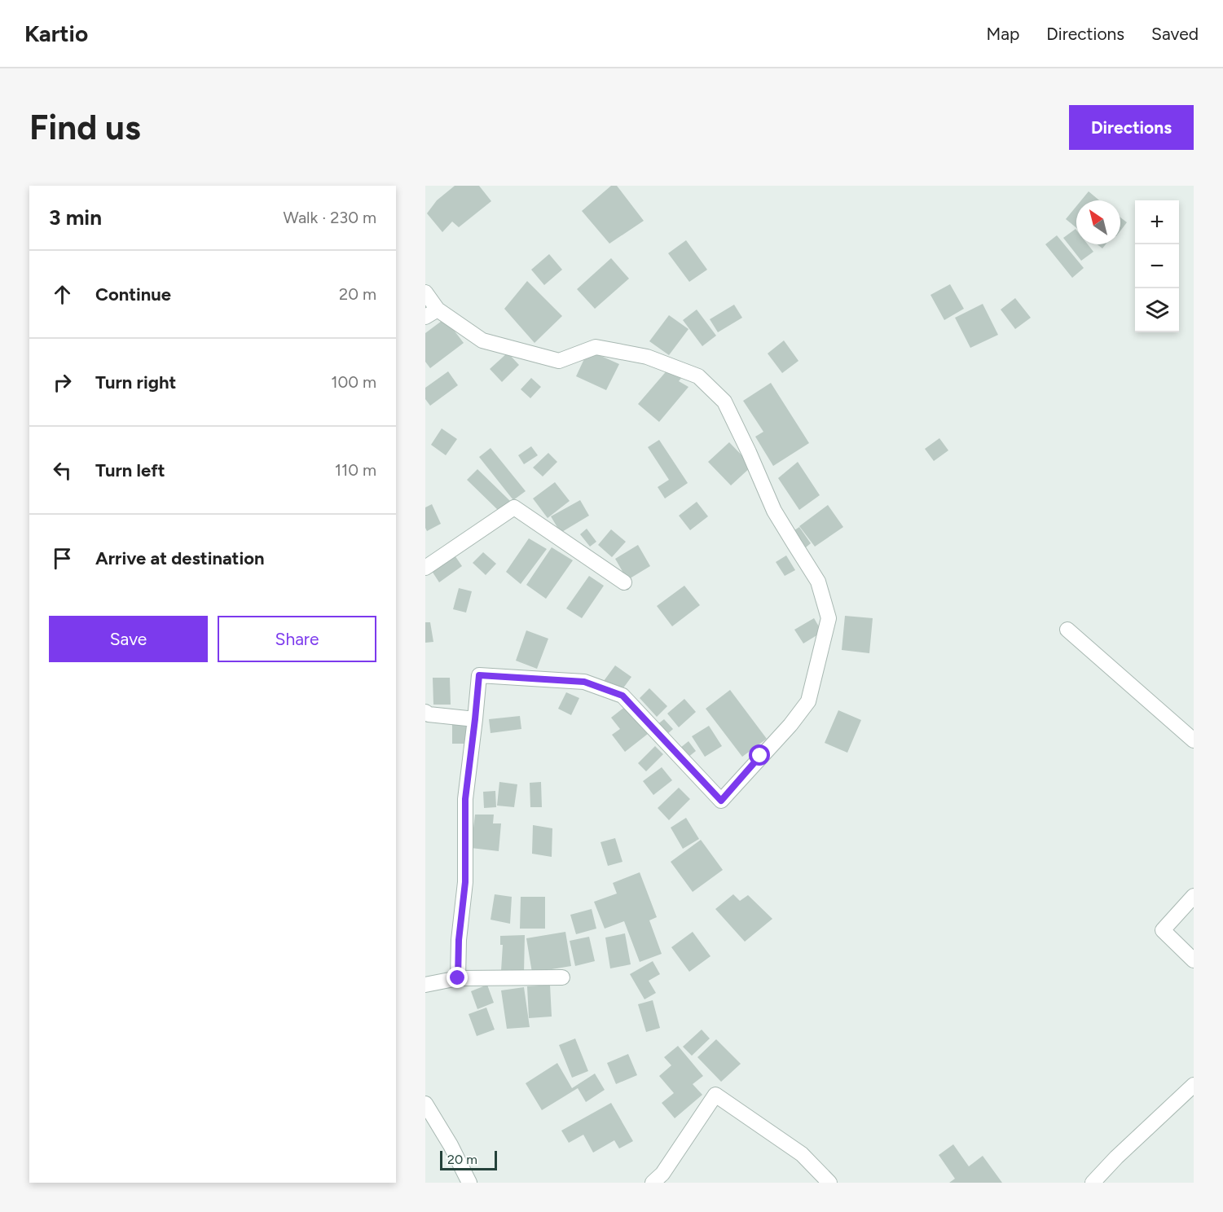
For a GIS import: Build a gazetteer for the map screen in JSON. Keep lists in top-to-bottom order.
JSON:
{
  "scale_bar": "20 m",
  "north": "top left",
  "page": {
    "header": "Kartio",
    "nav": ["Map", "Directions", "Saved"],
    "buttons": [
      "Directions",
      ["Save", "Share"]
    ],
    "title": "Find us",
    "heading": ["3 min", "Walk · 230 m"],
    "map_buttons": ["+", "−"],
    "list": [
      ["Continue", "20 m"],
      ["Turn right", "100 m"],
      ["Turn left", "110 m"],
      "Arrive at destination"
    ],
    "scale": "20 m"
  }
}
